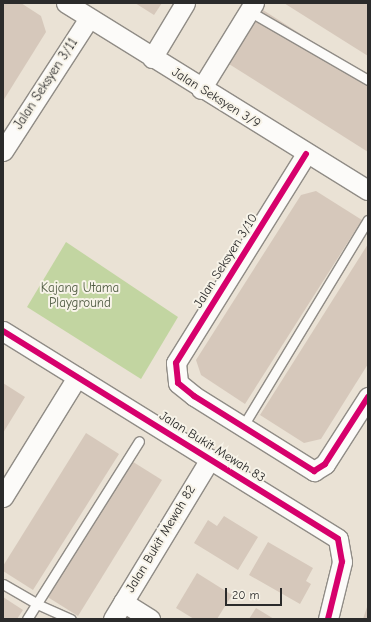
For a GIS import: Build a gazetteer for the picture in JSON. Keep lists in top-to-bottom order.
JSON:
{
  "streets": {
    "street": [
      "Jalan Seksyen 3/11",
      "Jalan Seksyen 3/9",
      "Jalan Seksyen 3/10",
      "Jalan Bukit Mewah 83",
      "Jalan Bukit Mewah 82"
    ]
  },
  "crossings": [
    ["Jalan Seksyen 3/11", "Jalan Seksyen 3/9"],
    ["Jalan Seksyen 3/9", "Jalan Seksyen 3/10"],
    ["Jalan Bukit Mewah 83", "Jalan Bukit Mewah 82"]
  ],
  "parks": ["Kajang Utama Playground"],
  "scale_bar": "20 m"
}
